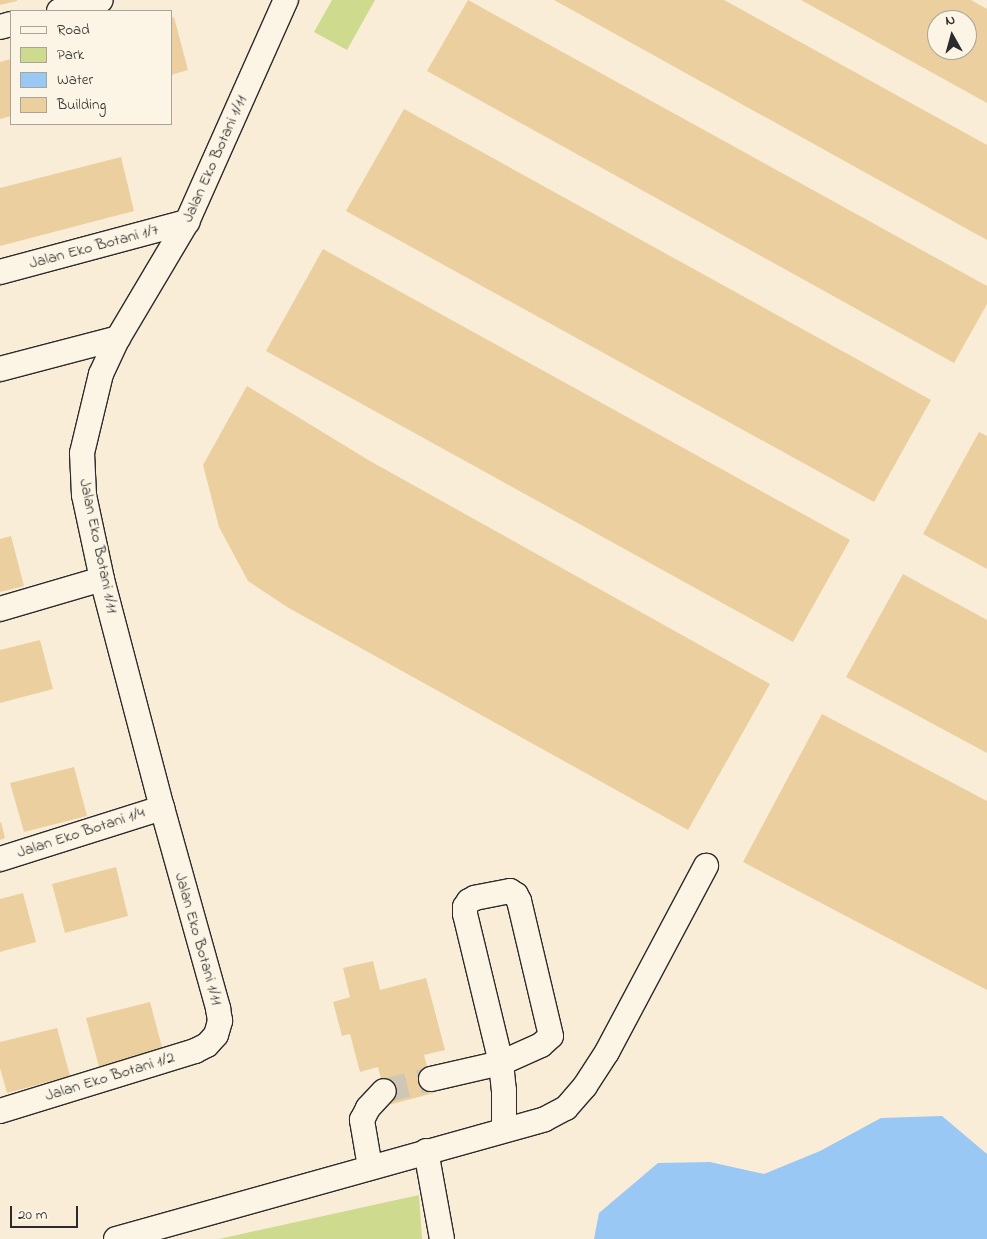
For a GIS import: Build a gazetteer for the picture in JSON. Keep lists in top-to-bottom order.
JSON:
{
  "streets": {
    "street": [
      "Jalan Eko Botani 1/11",
      "Jalan Eko Botani 1/7",
      "Jalan Eko Botani 1/4",
      "Jalan Eko Botani 1/2"
    ]
  },
  "crossings": [
    ["Jalan Eko Botani 1/11", "Jalan Eko Botani 1/7"],
    ["Jalan Eko Botani 1/11", "Jalan Eko Botani 1/4"],
    ["Jalan Eko Botani 1/11", "Jalan Eko Botani 1/2"]
  ],
  "legend": [
    "Road",
    "Park",
    "Water",
    "Building"
  ],
  "scale_bar": "20 m",
  "north": "top"
}
